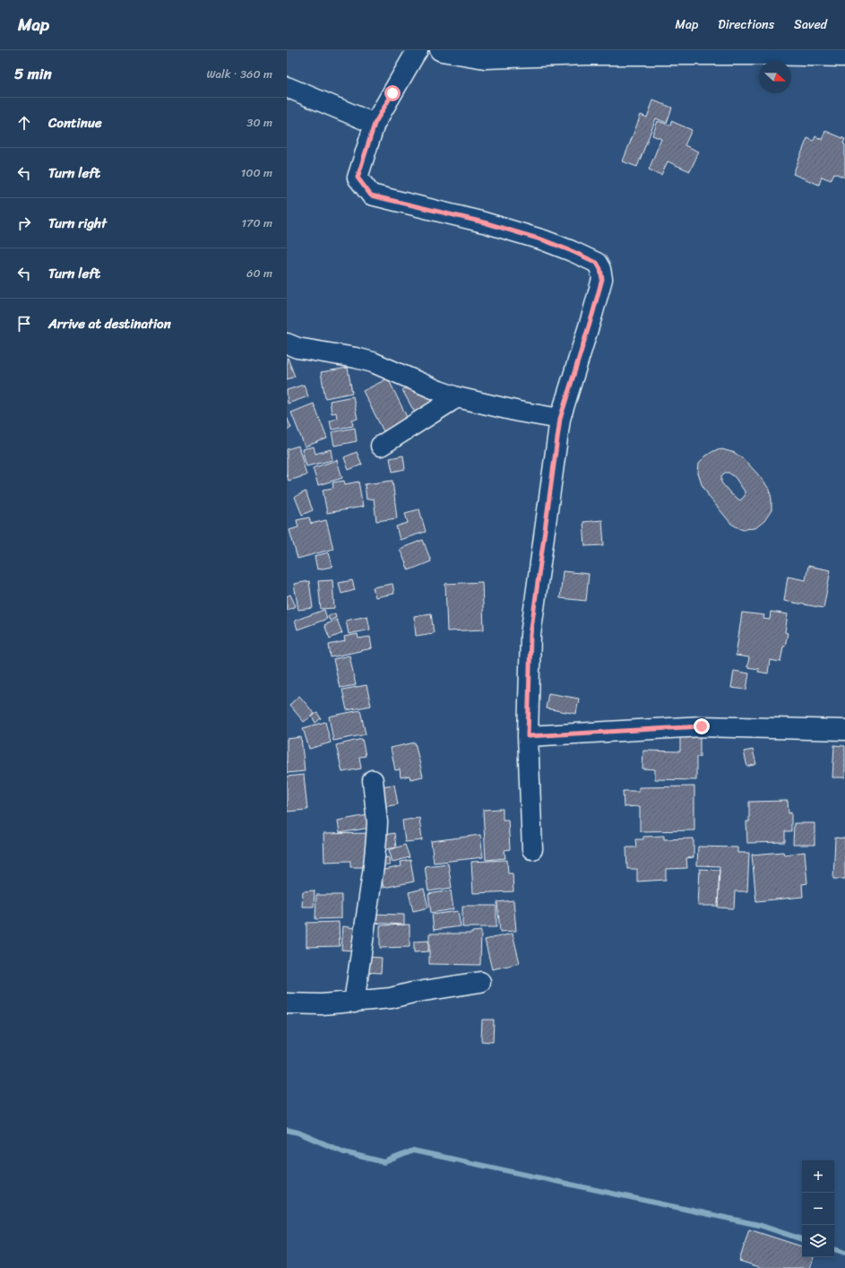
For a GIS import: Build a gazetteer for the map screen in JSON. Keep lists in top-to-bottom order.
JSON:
{
  "north": "right",
  "page": {
    "header": "Map",
    "nav": ["Map", "Directions", "Saved"],
    "heading": ["5 min", "Walk · 360 m"],
    "list": [
      ["Continue", "30 m"],
      ["Turn left", "100 m"],
      ["Turn right", "170 m"],
      ["Turn left", "60 m"],
      "Arrive at destination"
    ],
    "map_buttons": ["+", "−"]
  }
}
